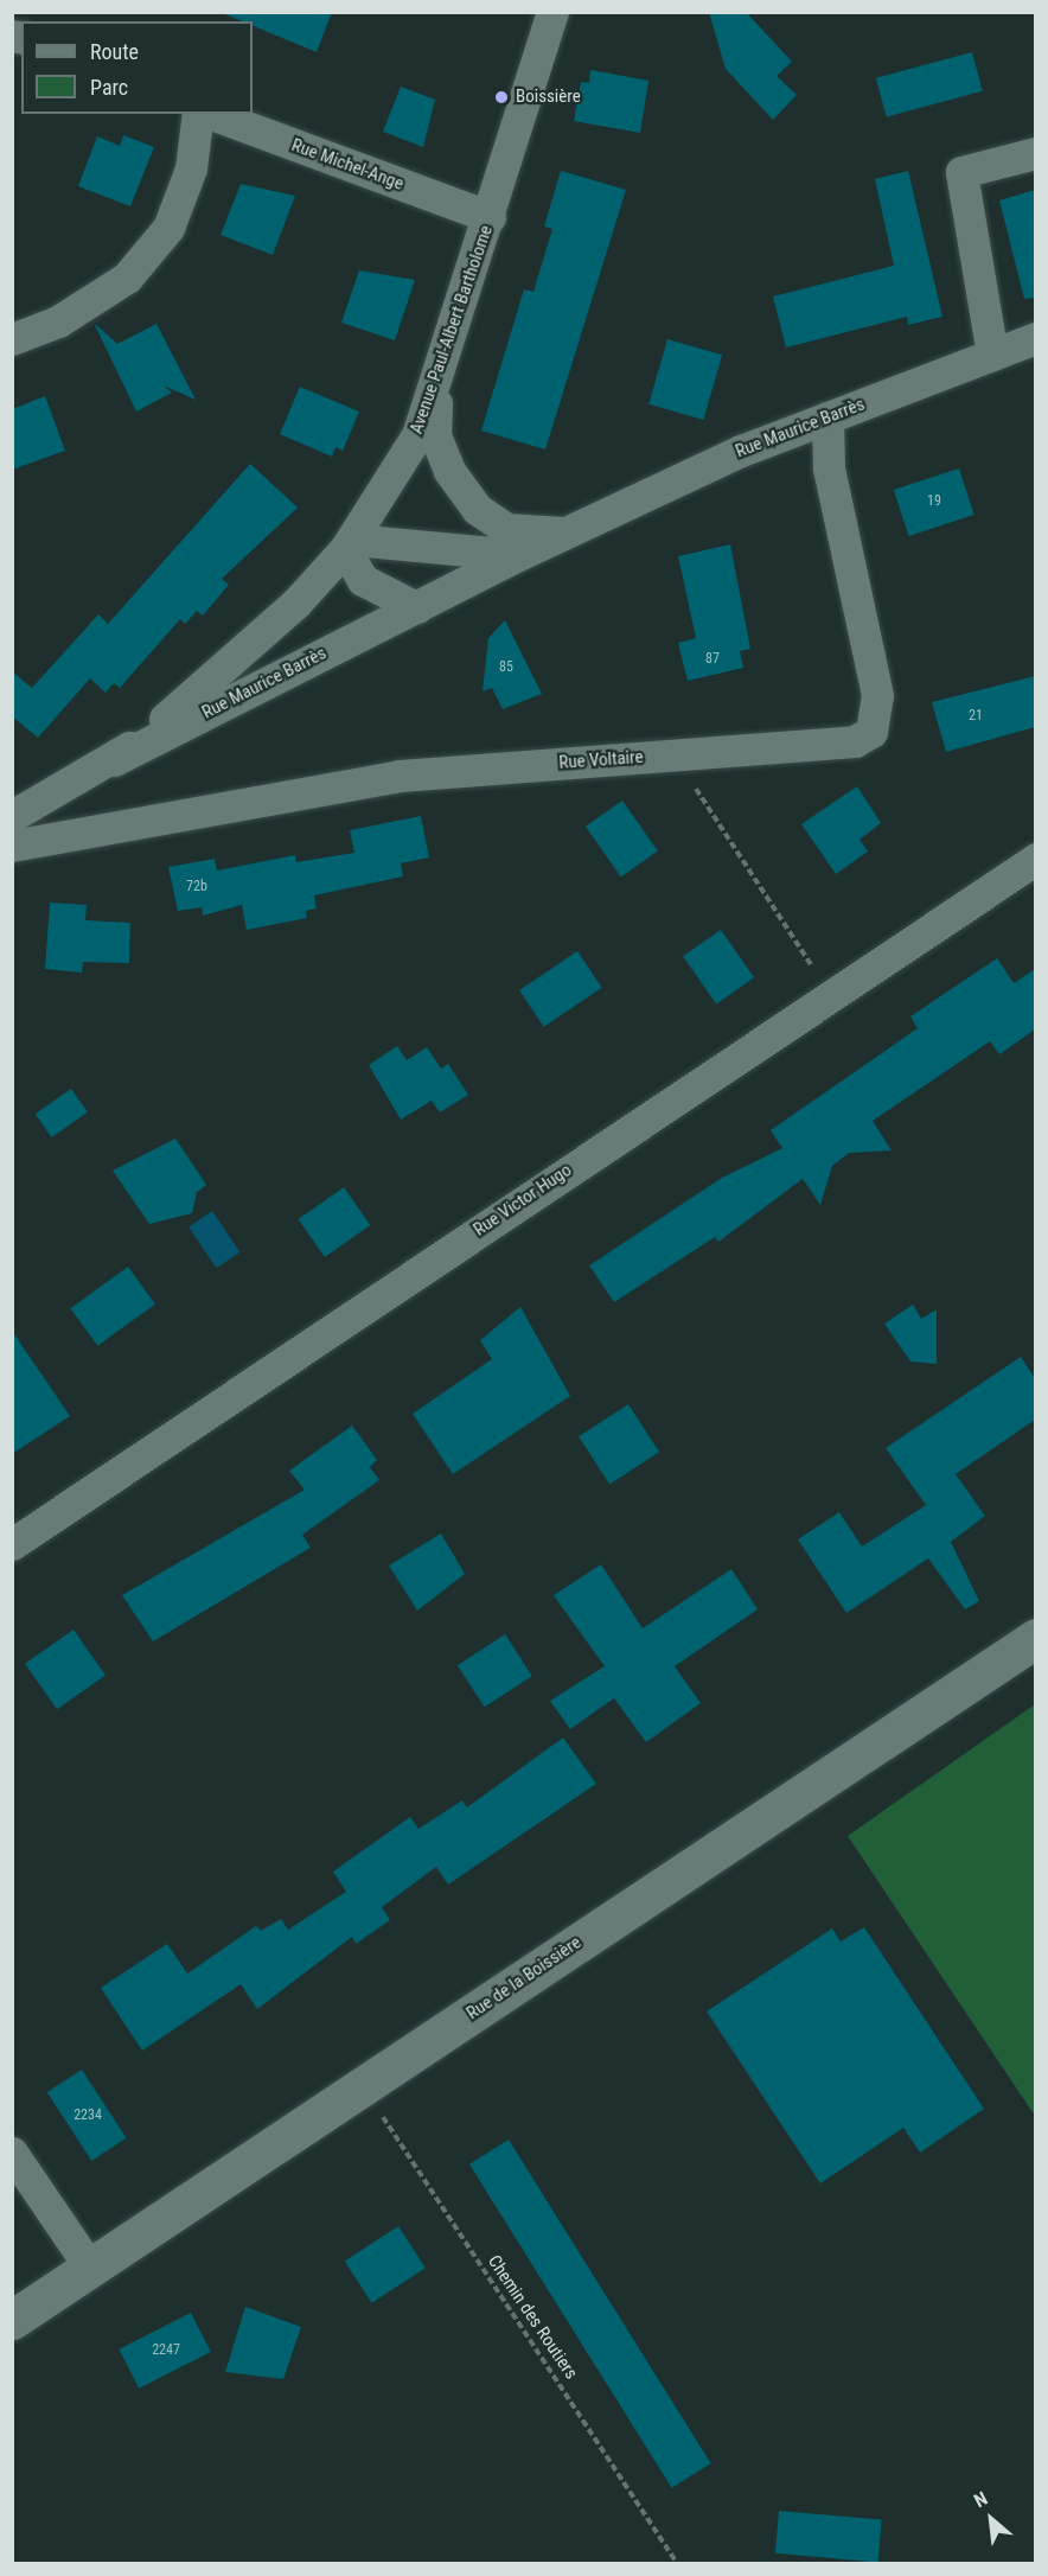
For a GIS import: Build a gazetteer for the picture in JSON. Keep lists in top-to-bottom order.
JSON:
{
  "streets": {
    "main road": ["Rue de la Boissière"],
    "street": [
      "Rue Michel-Ange",
      "Avenue Paul-Albert Bartholome",
      "Rue Maurice Barrès",
      "Rue Voltaire",
      "Rue Victor Hugo"
    ],
    "path": ["Chemin des Routiers"]
  },
  "crossings": [
    ["Rue Michel-Ange", "Avenue Paul-Albert Bartholome"],
    ["Avenue Paul-Albert Bartholome", "Rue Maurice Barrès"],
    ["Rue Maurice Barrès", "Rue Voltaire"],
    ["Rue de la Boissière", "Chemin des Routiers"]
  ],
  "places": ["Boissière"],
  "house_numbers": [
    "19",
    "87",
    "85",
    "21",
    "72b",
    "2234",
    "2247"
  ],
  "legend": ["Route", "Parc"],
  "north": "top left"
}
